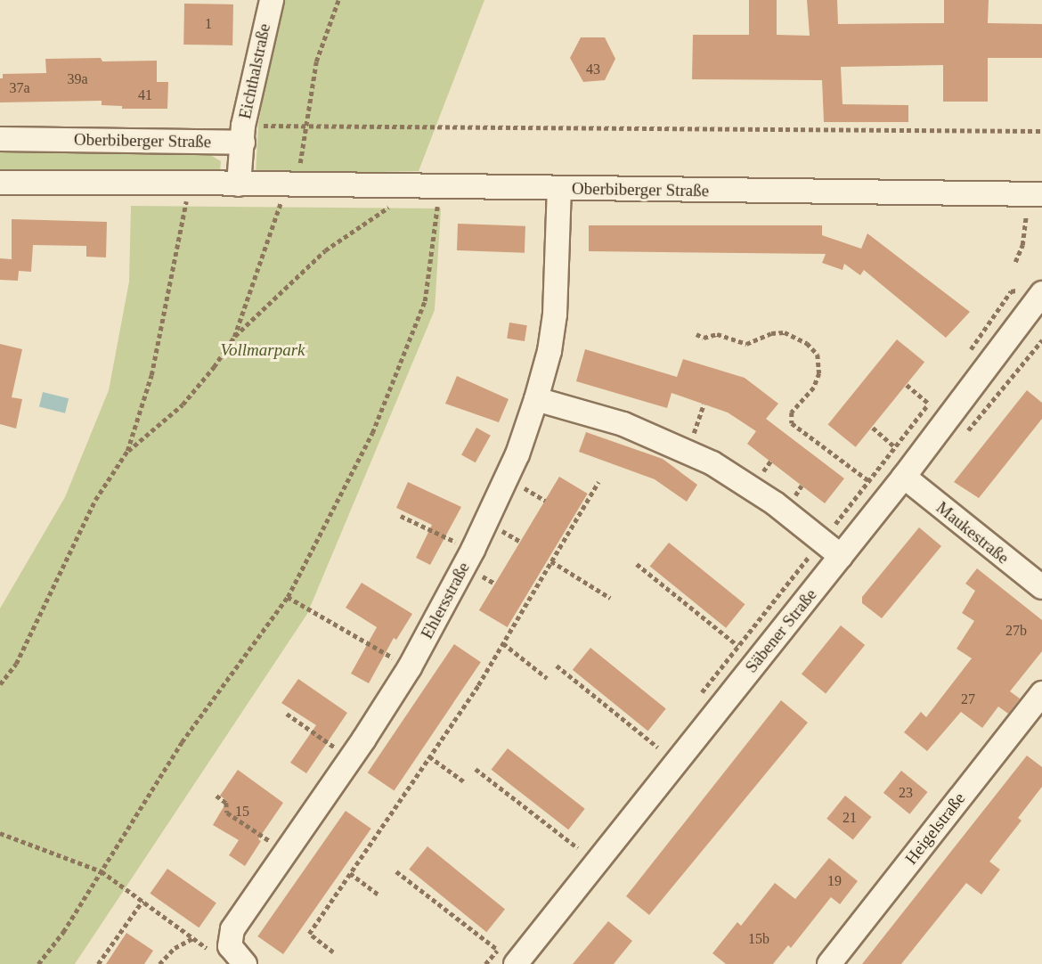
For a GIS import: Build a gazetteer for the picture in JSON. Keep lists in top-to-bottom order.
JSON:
{
  "streets": {
    "street": [
      "Eichthalstraße",
      "Oberbiberger Straße",
      "Maukestraße",
      "Ehlersstraße",
      "Säbener Straße",
      "Heigelstraße"
    ]
  },
  "crossings": [
    ["Eichthalstraße", "Oberbiberger Straße"],
    ["Oberbiberger Straße", "Ehlersstraße"],
    ["Maukestraße", "Säbener Straße"]
  ],
  "parks": ["Vollmarpark"],
  "house_numbers": [
    "1",
    "43",
    "39a",
    "37a",
    "41",
    "27b",
    "27",
    "23",
    "15",
    "21",
    "19",
    "15b"
  ]
}
